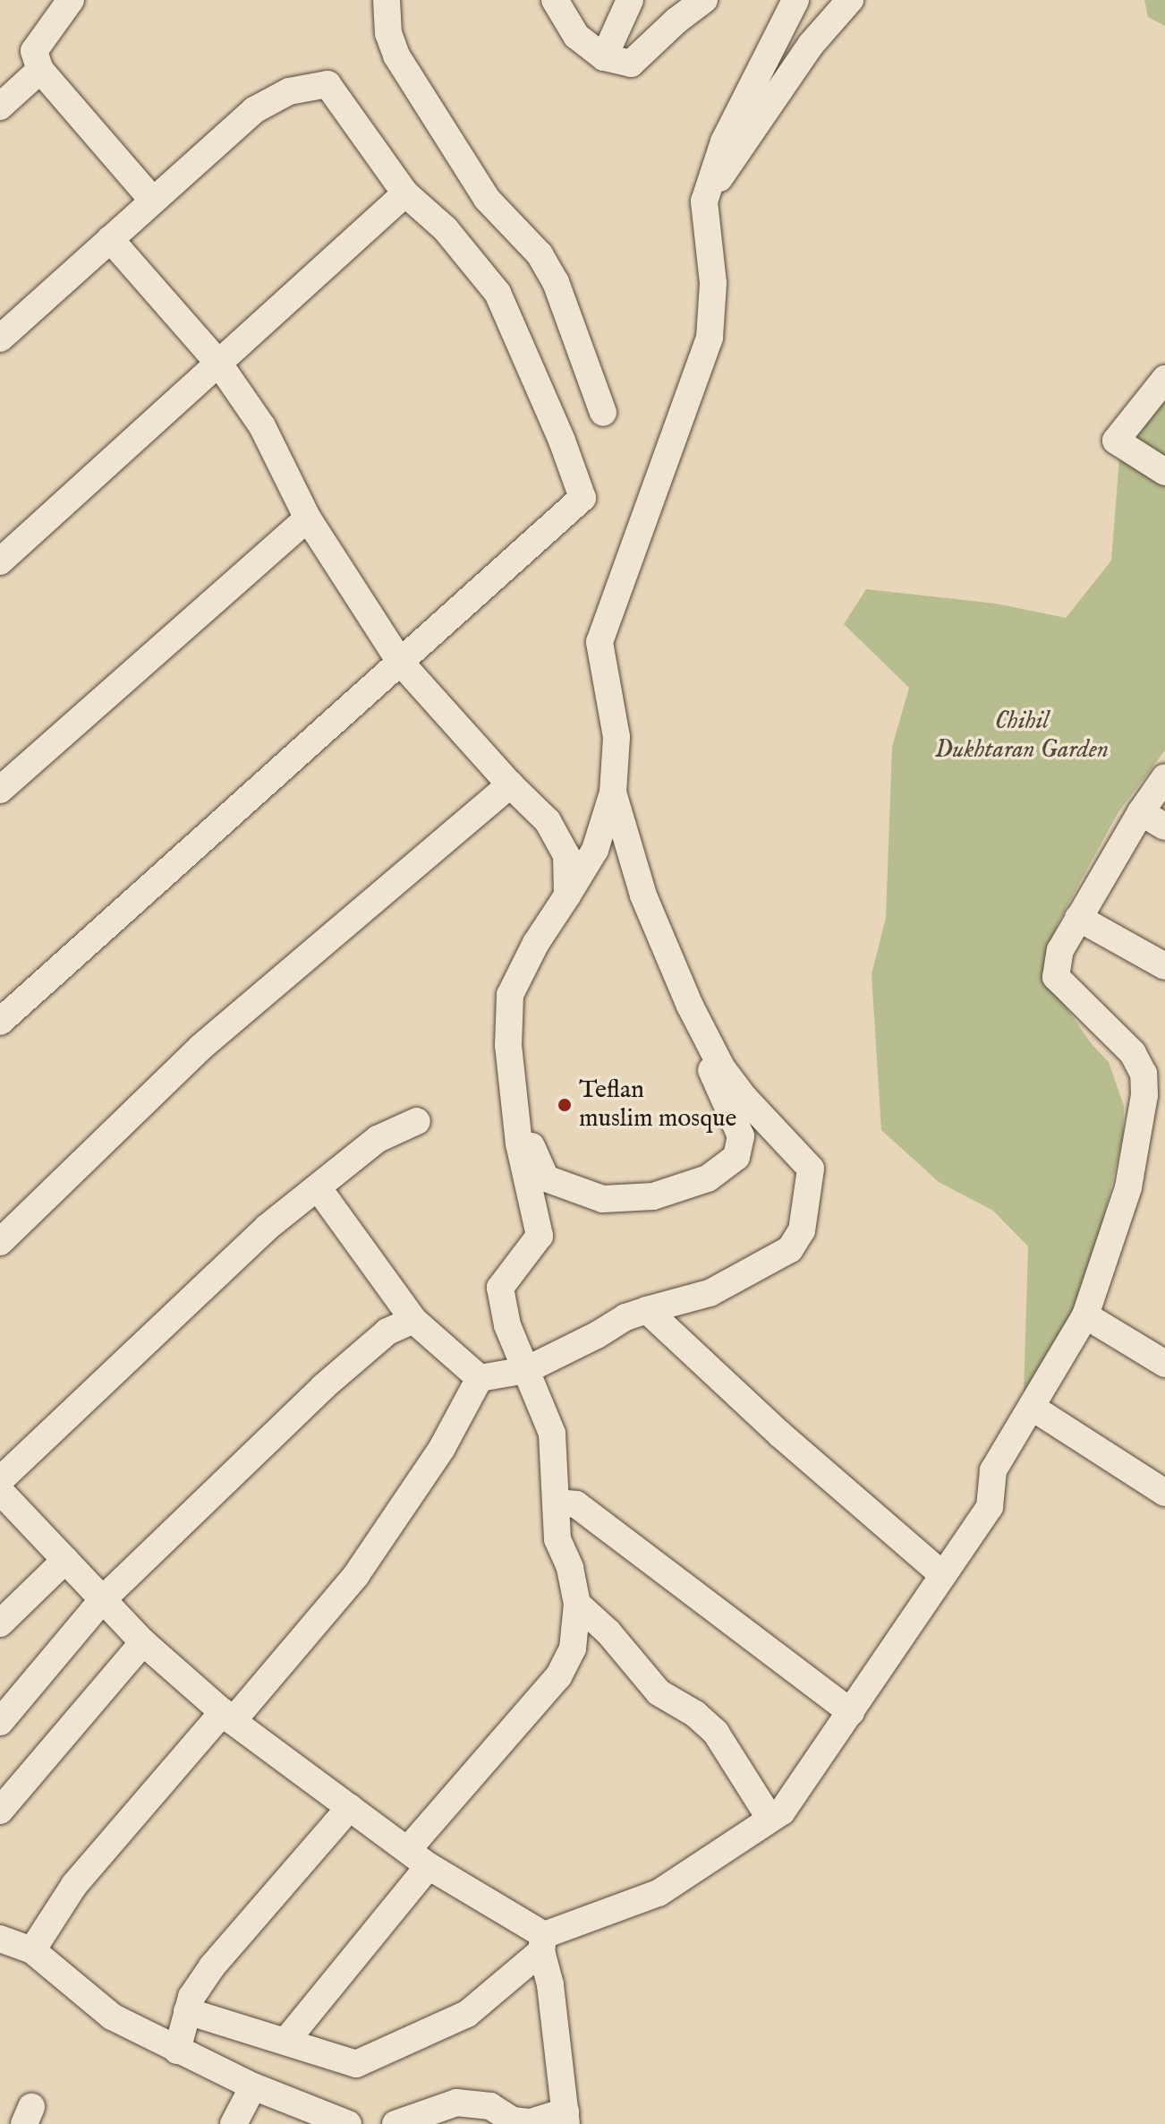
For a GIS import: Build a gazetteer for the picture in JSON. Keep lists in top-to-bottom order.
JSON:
{
  "parks": ["Chihil Dukhtaran Garden"],
  "places": ["Teflan muslim mosque"]
}
